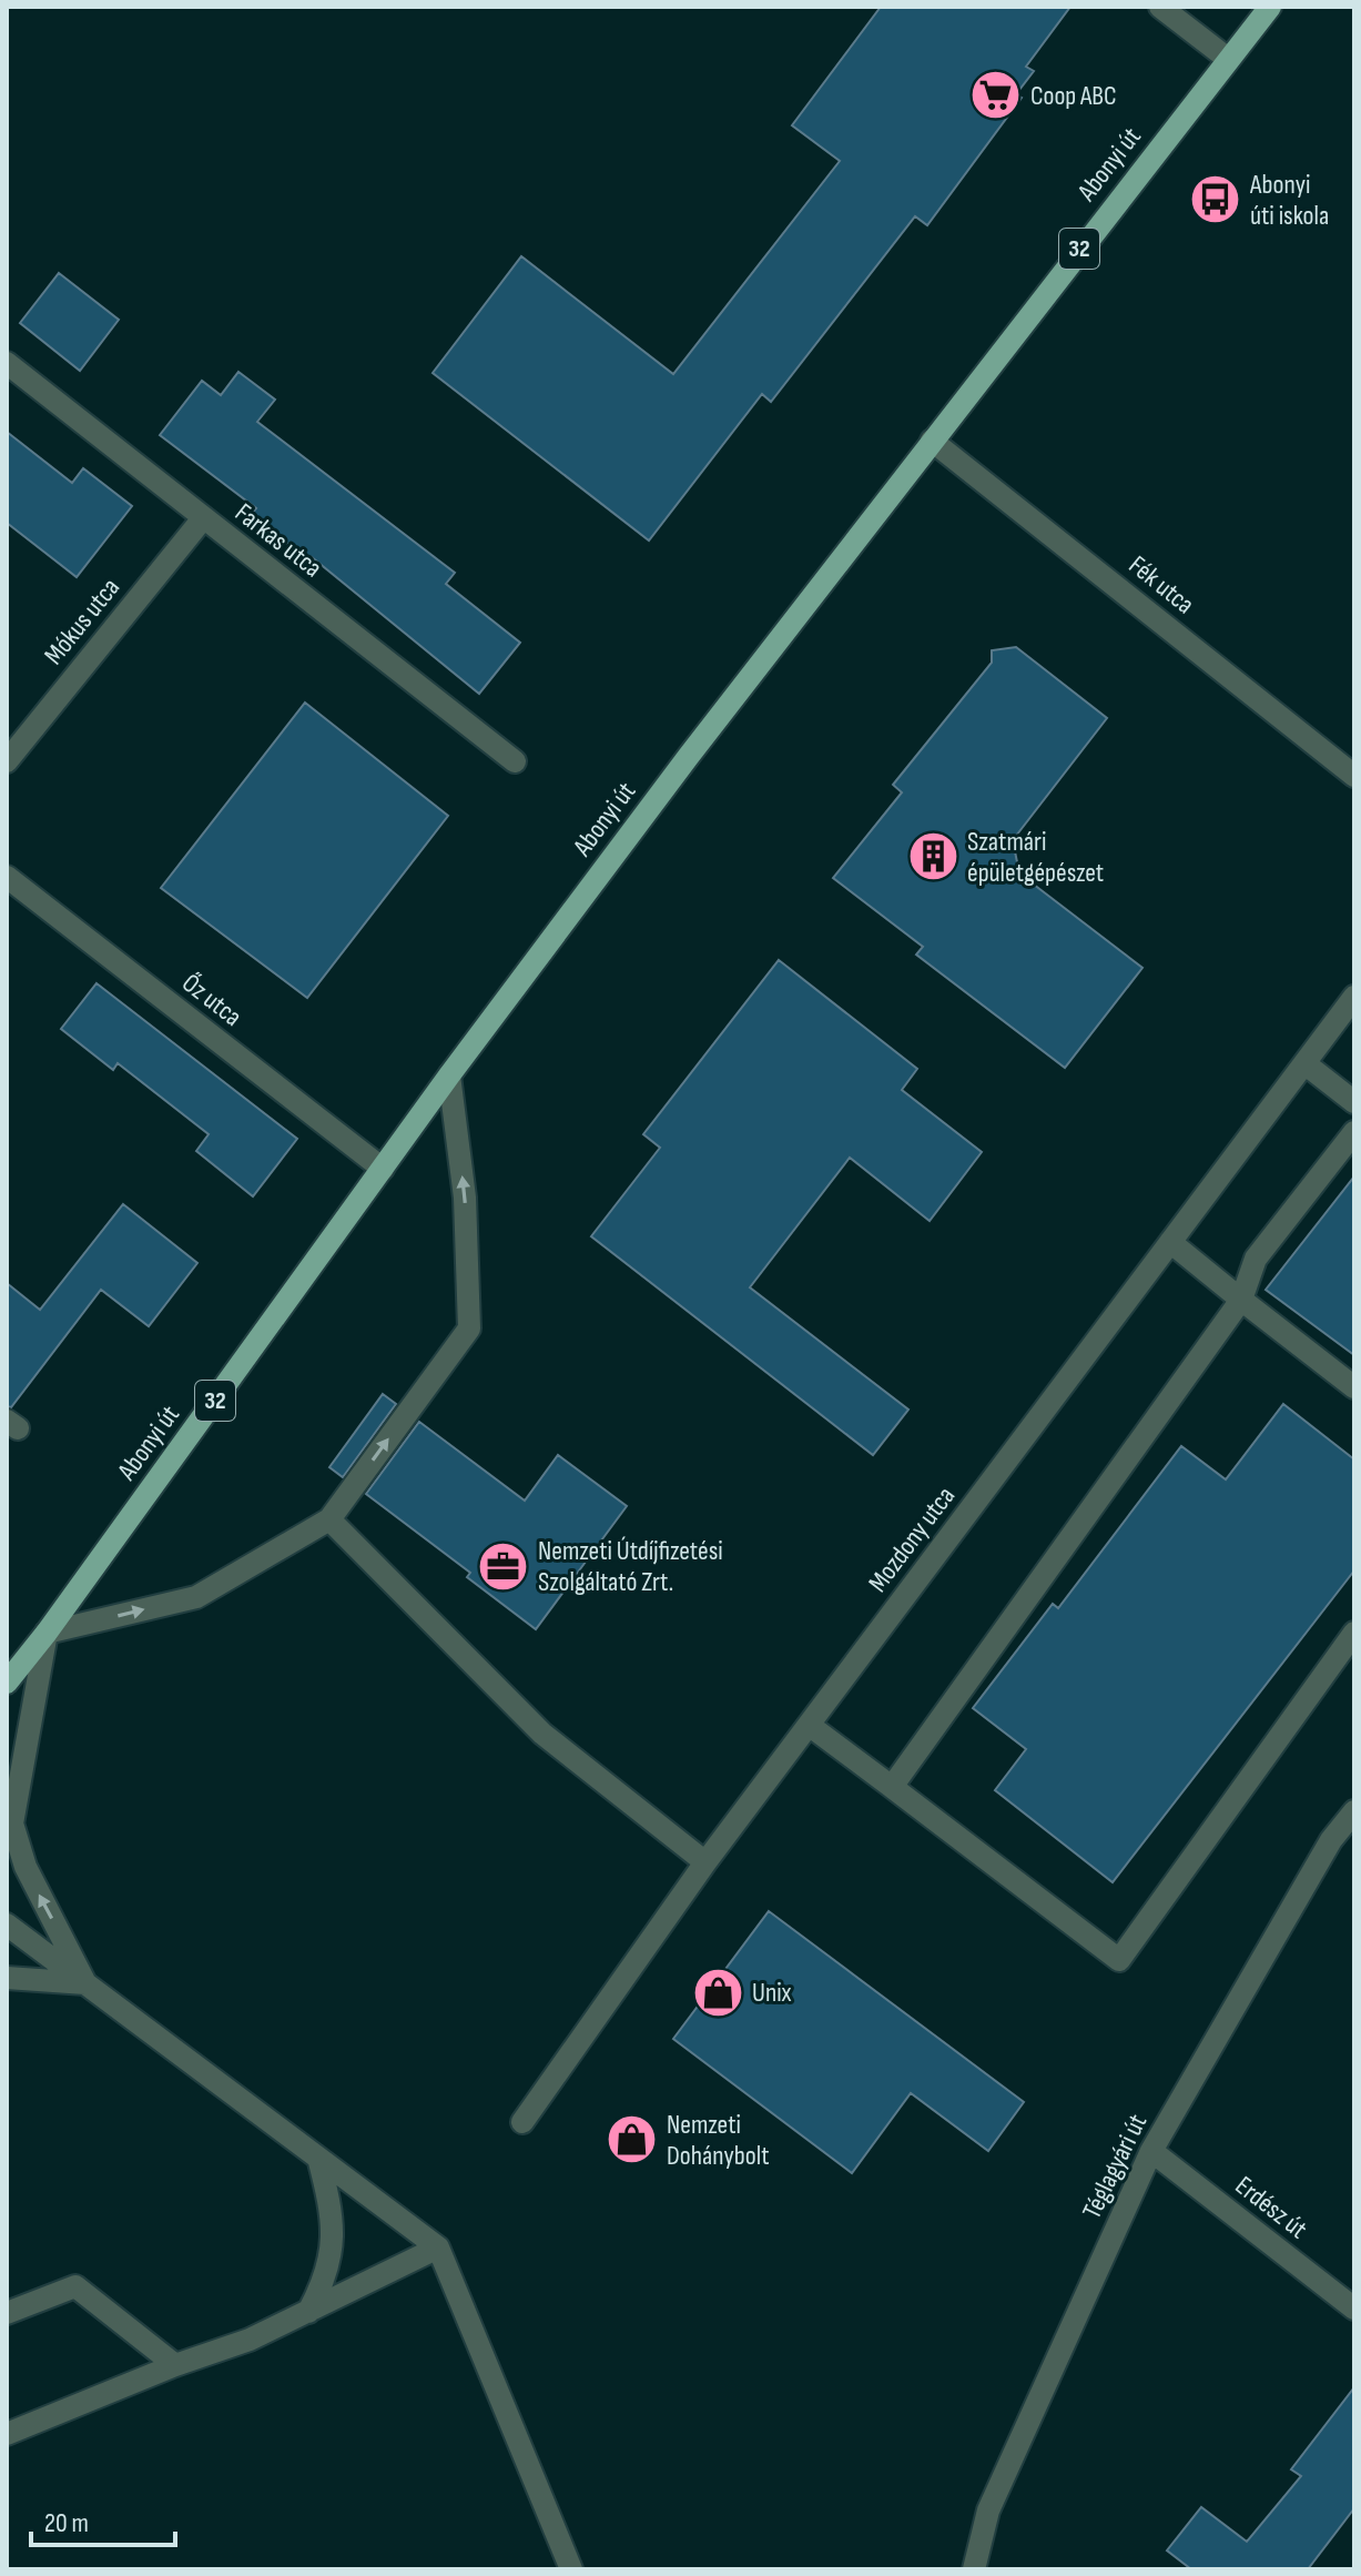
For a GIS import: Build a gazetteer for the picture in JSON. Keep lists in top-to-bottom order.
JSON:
{
  "streets": {
    "main road": ["Abonyi út", "32"],
    "street": [
      "Farkas utca",
      "Fék utca",
      "Mókus utca",
      "Őz utca",
      "Mozdony utca",
      "Téglagyári út",
      "Erdész út"
    ]
  },
  "crossings": [
    ["Abonyi út", "Fék utca"],
    ["Abonyi út", "Őz utca"],
    ["Farkas utca", "Mókus utca"],
    ["Téglagyári út", "Erdész út"]
  ],
  "places": {
    "supermarket": ["Coop ABC"],
    "bus stop": ["Abonyi úti iskola"],
    "building": ["Szatmári épületgépészet"],
    "office": ["Nemzeti Útdíjfizetési Szolgáltató Zrt."],
    "shop": ["Unix", "Nemzeti Dohánybolt"]
  },
  "scale_bar": "20 m"
}
